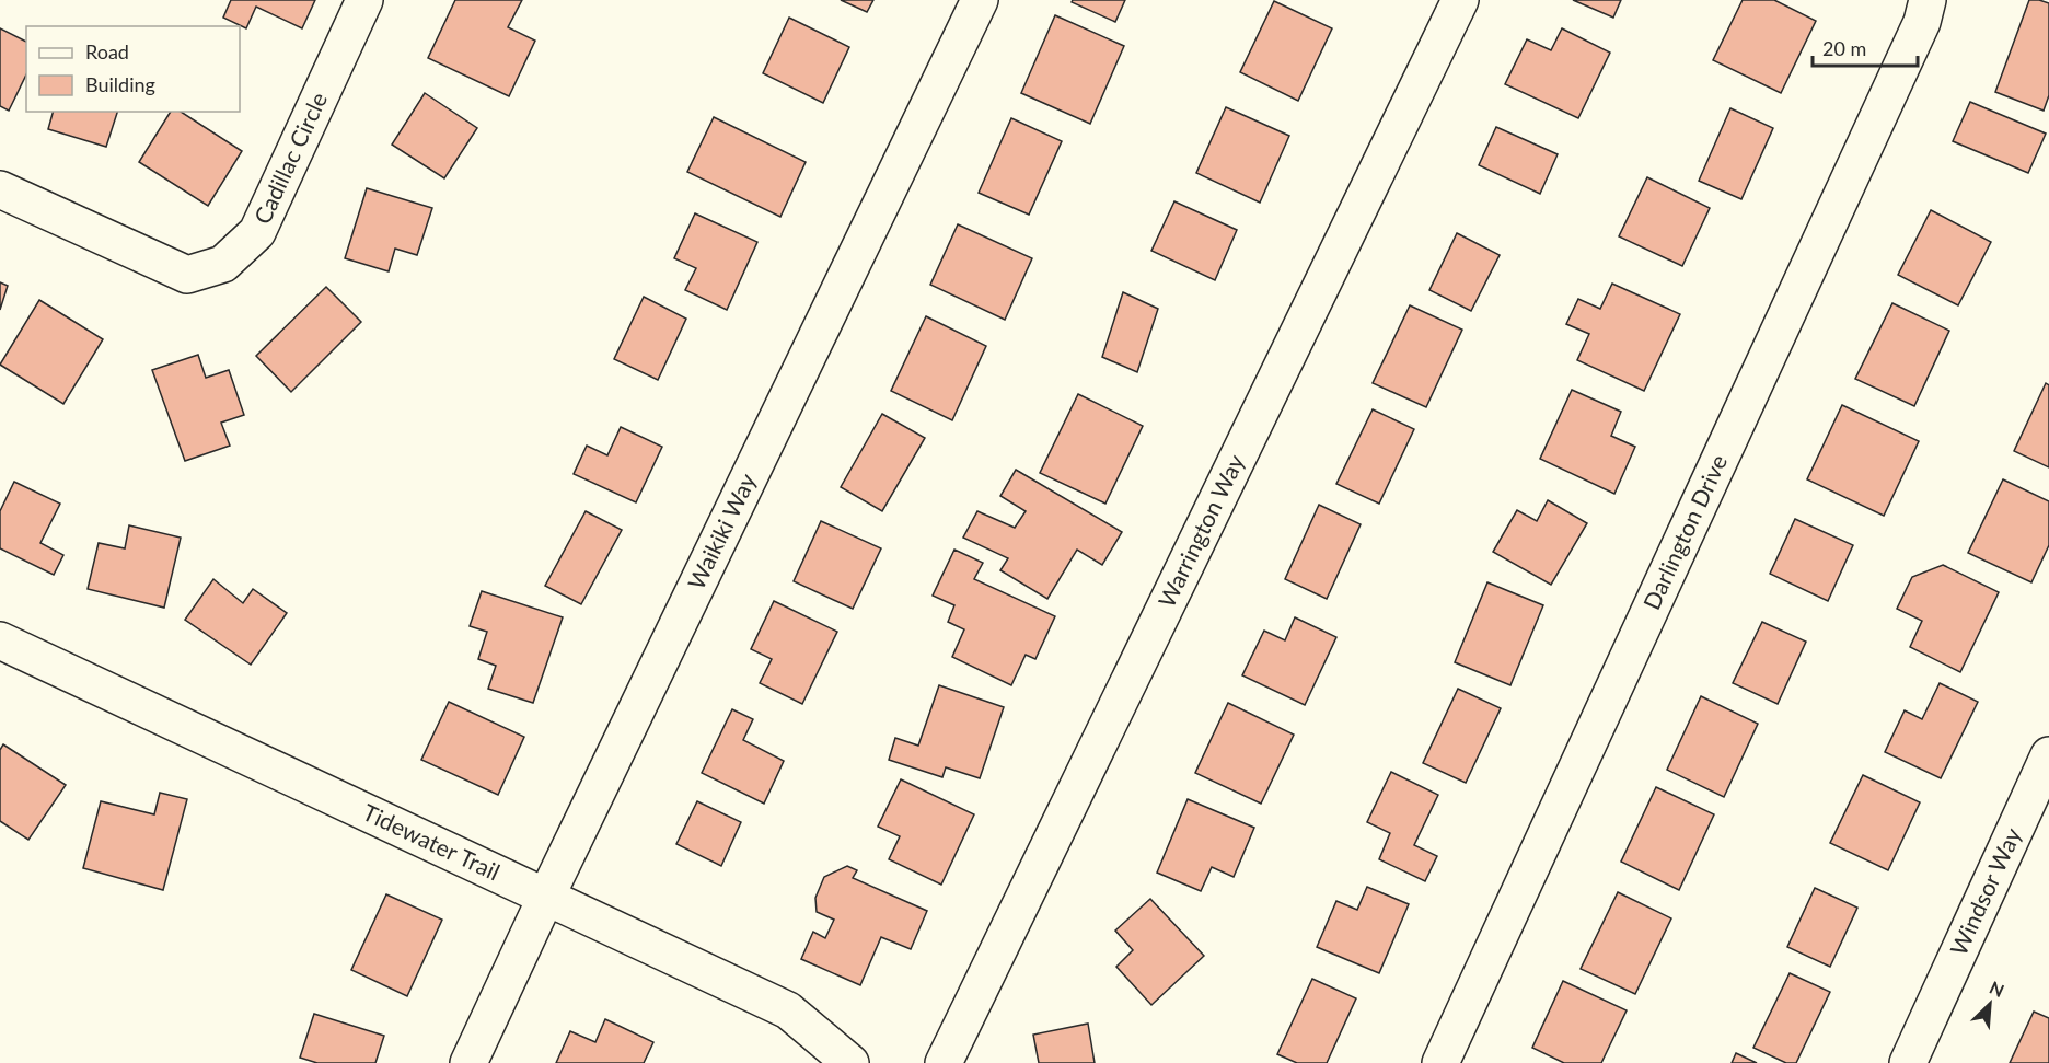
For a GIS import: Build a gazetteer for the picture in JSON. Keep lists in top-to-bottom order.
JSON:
{
  "streets": {
    "street": [
      "Cadillac Circle",
      "Waikiki Way",
      "Warrington Way",
      "Darlington Drive",
      "Tidewater Trail",
      "Windsor Way"
    ]
  },
  "crossings": [
    ["Waikiki Way", "Tidewater Trail"]
  ],
  "legend": ["Road", "Building"],
  "scale_bar": "20 m",
  "north": "top right"
}
